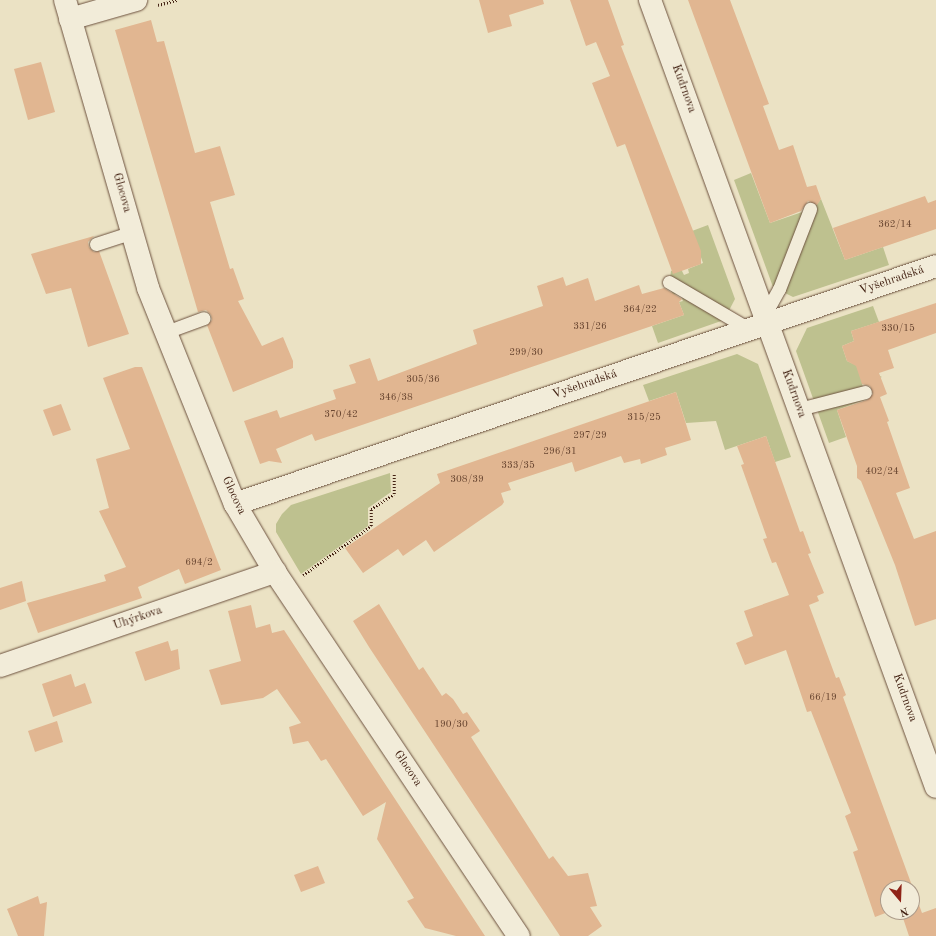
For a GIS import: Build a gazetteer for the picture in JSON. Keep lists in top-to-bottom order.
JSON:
{
  "streets": {
    "street": [
      "Kudrnova",
      "Glocova",
      "Vyšehradská",
      "Uhýrkova"
    ]
  },
  "crossings": [
    ["Kudrnova", "Vyšehradská"],
    ["Glocova", "Vyšehradská"],
    ["Glocova", "Uhýrkova"]
  ],
  "house_numbers": [
    "362/14",
    "364/22",
    "331/26",
    "330/15",
    "299/30",
    "305/36",
    "346/38",
    "370/42",
    "315/25",
    "297/29",
    "296/31",
    "333/35",
    "402/24",
    "308/39",
    "694/2",
    "66/19",
    "190/30"
  ],
  "north": "bottom"
}
